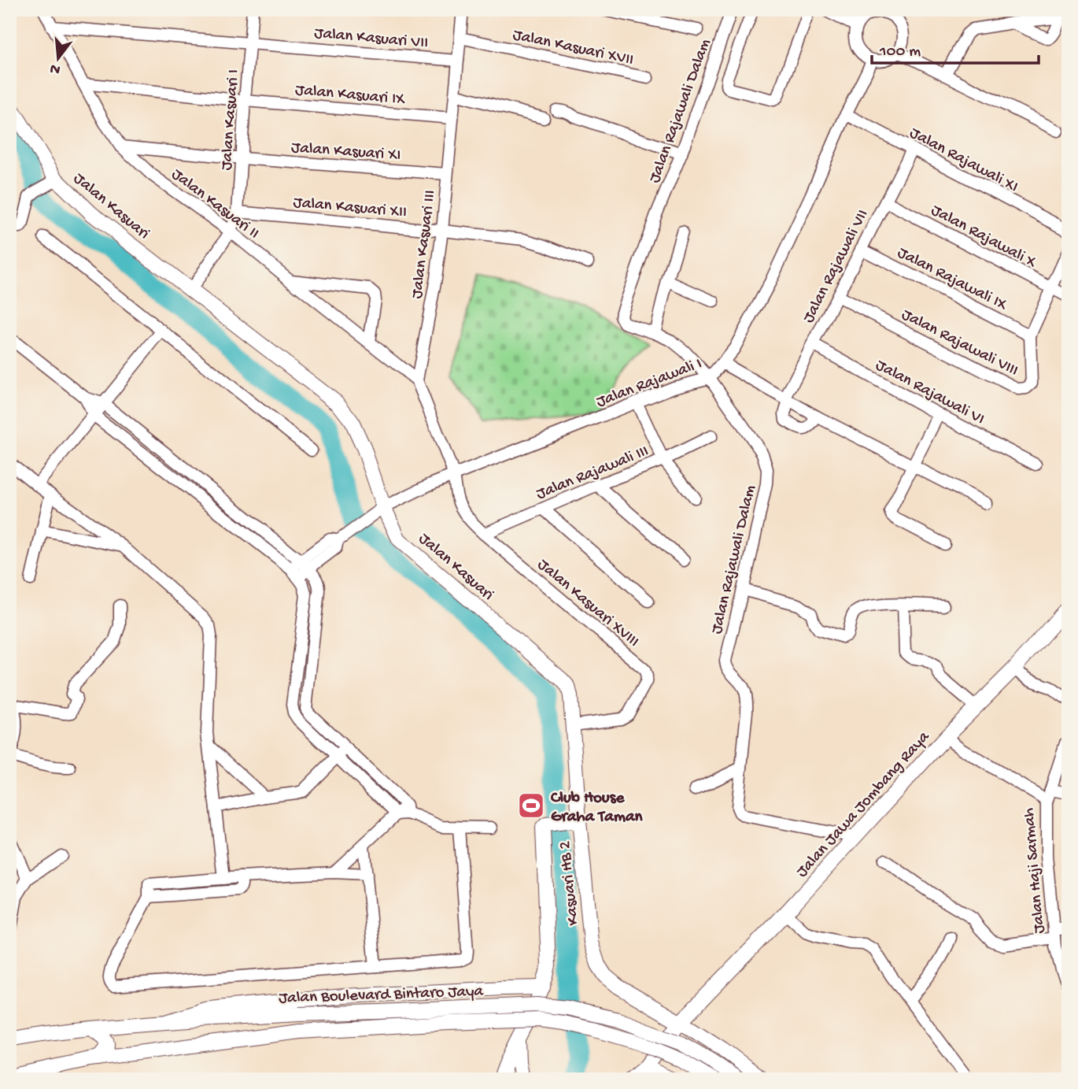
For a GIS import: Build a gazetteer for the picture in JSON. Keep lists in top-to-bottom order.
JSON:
{
  "streets": {
    "main road": [
      "Jalan Kasuari",
      "Jalan Jawa Jombang Raya",
      "Kasuari HB 2",
      "Jalan Boulevard Bintaro Jaya"
    ],
    "street": [
      "Jalan Kasuari VII",
      "Jalan Kasuari XVII",
      "Jalan Kasuari IX",
      "Jalan Rajawali Dalam",
      "Jalan Kasuari I",
      "Jalan Kasuari XI",
      "Jalan Rajawali XI",
      "Jalan Kasuari II",
      "Jalan Kasuari XII",
      "Jalan Rajawali X",
      "Jalan Kasuari III",
      "Jalan Rajawali VII",
      "Jalan Rajawali IX",
      "Jalan Rajawali VIII",
      "Jalan Rajawali I",
      "Jalan Rajawali VI",
      "Jalan Rajawali III",
      "Jalan Kasuari XVIII",
      "Jalan Haji Sarmah"
    ]
  },
  "crossings": [
    ["Jalan Kasuari VII", "Jalan Kasuari I"],
    ["Jalan Kasuari VII", "Jalan Kasuari II"],
    ["Jalan Kasuari VII", "Jalan Kasuari III"],
    ["Jalan Kasuari XVII", "Jalan Kasuari III"],
    ["Jalan Kasuari IX", "Jalan Kasuari I"],
    ["Jalan Kasuari IX", "Jalan Kasuari II"],
    ["Jalan Kasuari IX", "Jalan Kasuari III"],
    ["Jalan Rajawali Dalam", "Jalan Rajawali I"],
    ["Jalan Rajawali Dalam", "Jalan Jawa Jombang Raya"],
    ["Jalan Kasuari I", "Jalan Kasuari XI"],
    ["Jalan Kasuari I", "Jalan Kasuari II"],
    ["Jalan Kasuari I", "Jalan Kasuari XII"],
    ["Jalan Kasuari XI", "Jalan Kasuari II"],
    ["Jalan Kasuari XI", "Jalan Kasuari III"],
    ["Jalan Rajawali XI", "Jalan Rajawali VII"],
    ["Jalan Rajawali XI", "Jalan Rajawali I"],
    ["Jalan Kasuari II", "Jalan Kasuari III"],
    ["Jalan Kasuari", "Jalan Rajawali I"],
    ["Jalan Kasuari", "Jalan Kasuari XVIII"],
    ["Jalan Kasuari", "Kasuari HB 2"],
    ["Jalan Kasuari XII", "Jalan Kasuari III"],
    ["Jalan Rajawali X", "Jalan Rajawali VII"],
    ["Jalan Rajawali X", "Jalan Rajawali VIII"],
    ["Jalan Rajawali VII", "Jalan Rajawali IX"],
    ["Jalan Rajawali VII", "Jalan Rajawali VIII"],
    ["Jalan Rajawali VII", "Jalan Rajawali VI"],
    ["Jalan Rajawali IX", "Jalan Rajawali VIII"],
    ["Jalan Rajawali I", "Jalan Kasuari XVIII"],
    ["Jalan Rajawali III", "Jalan Kasuari XVIII"],
    ["Jalan Jawa Jombang Raya", "Jalan Haji Sarmah"],
    ["Jalan Jawa Jombang Raya", "Kasuari HB 2"]
  ],
  "places": {
    "sports": ["Club House Graha Taman"]
  },
  "scale_bar": "100 m",
  "north": "bottom"
}
